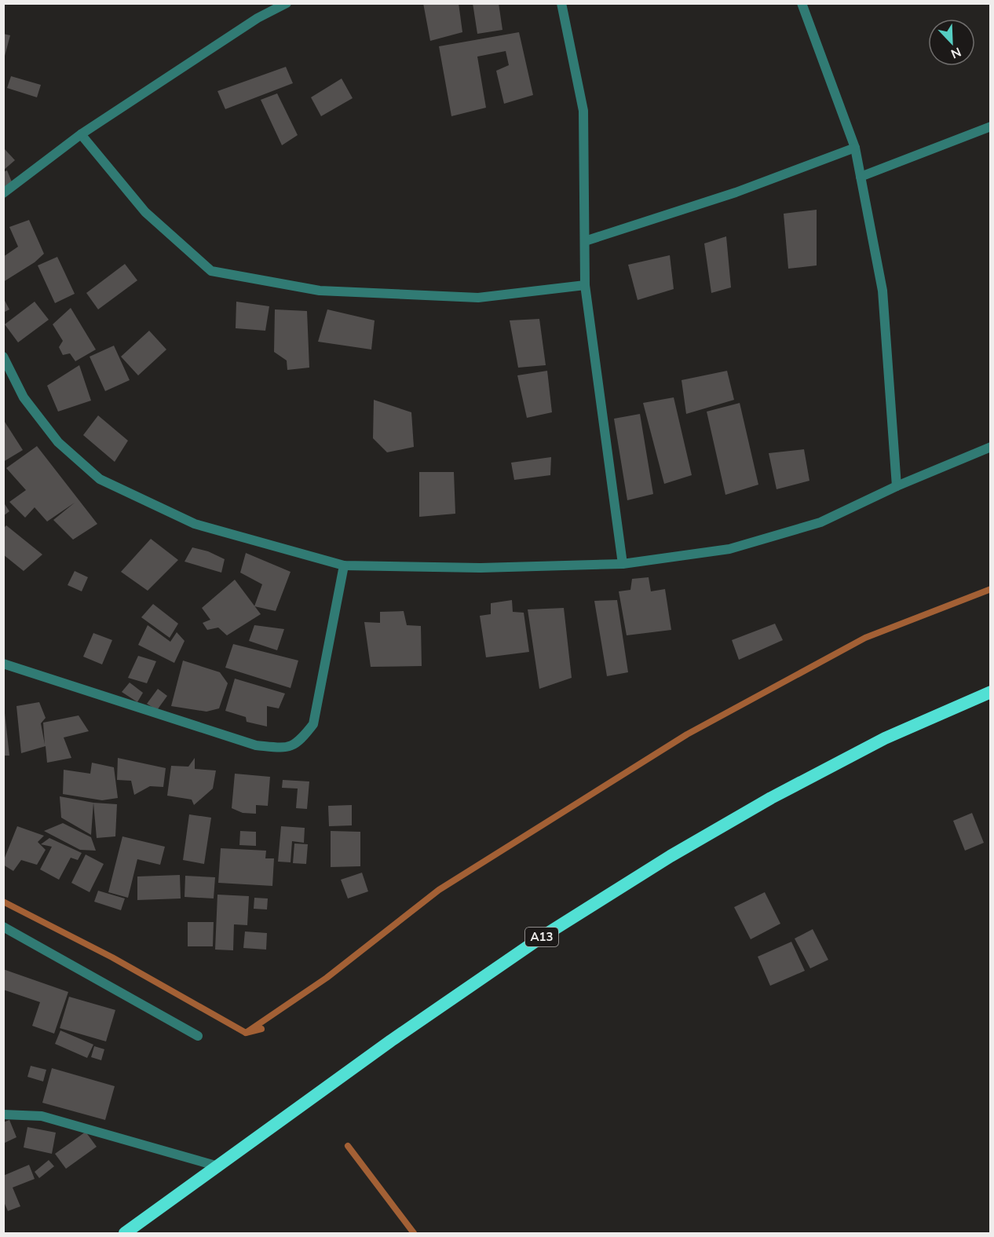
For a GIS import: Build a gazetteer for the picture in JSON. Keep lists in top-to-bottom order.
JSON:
{
  "streets": {
    "highway": ["A13"]
  },
  "north": "bottom right"
}
